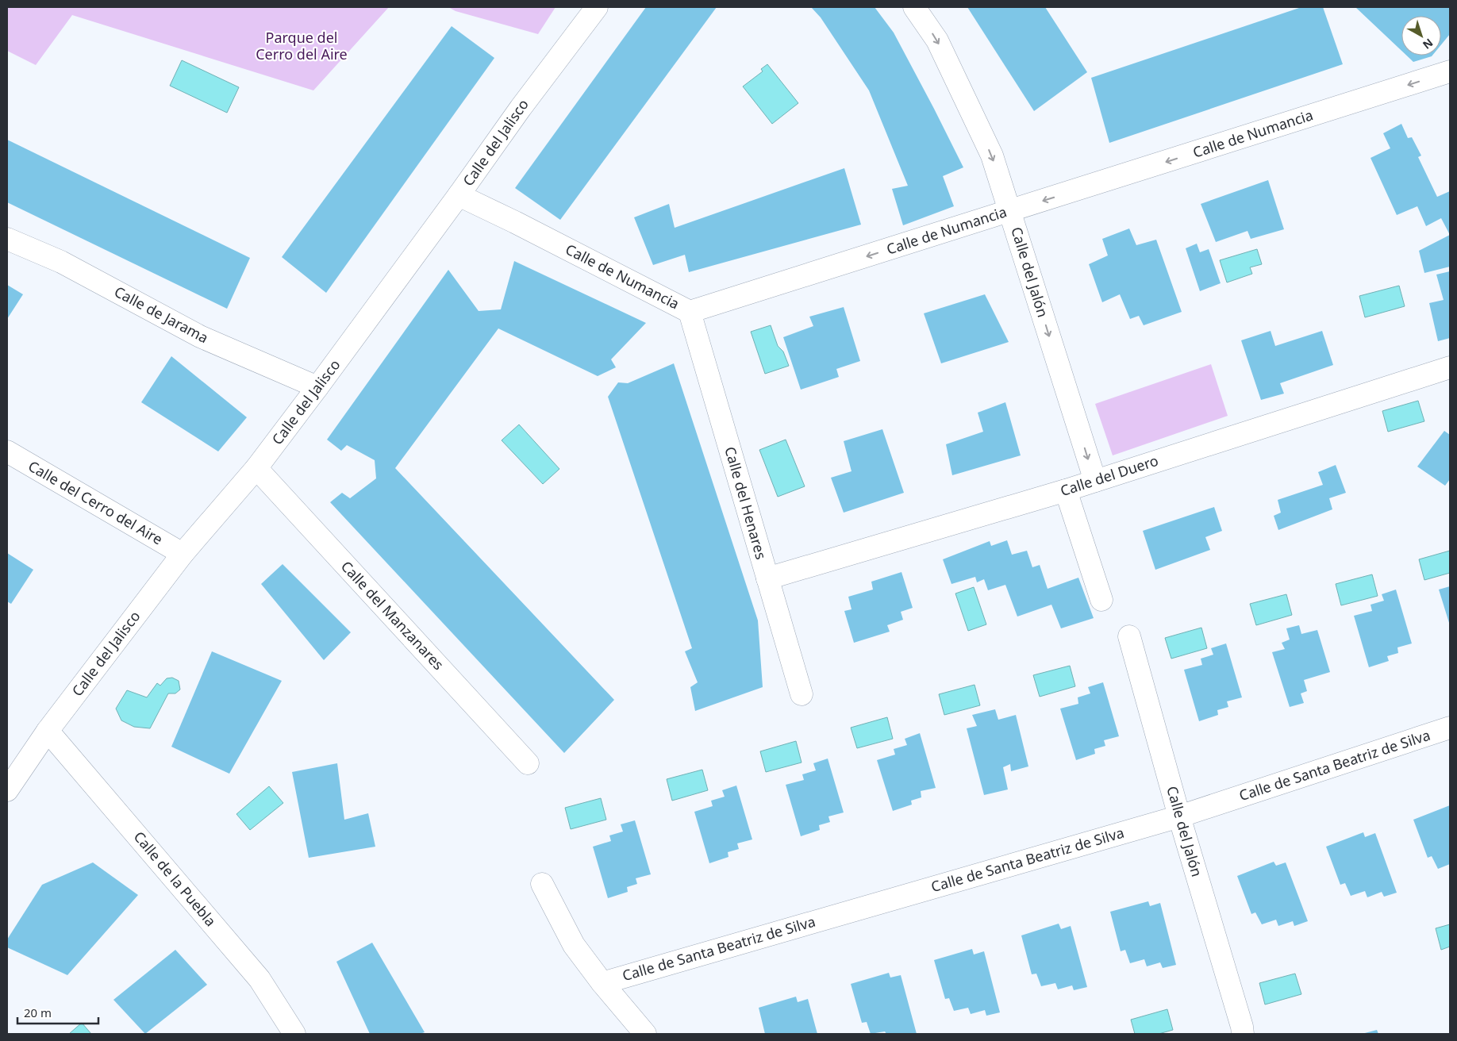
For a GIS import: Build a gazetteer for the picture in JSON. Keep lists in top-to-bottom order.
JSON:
{
  "streets": {
    "street": [
      "Calle de Numancia",
      "Calle del Jalisco",
      "Calle del Jalón",
      "Calle de Jarama",
      "Calle del Duero",
      "Calle del Cerro del Aire",
      "Calle del Henares",
      "Calle del Manzanares",
      "Calle de Santa Beatriz de Silva",
      "Calle de la Puebla"
    ]
  },
  "crossings": [
    ["Calle de Numancia", "Calle del Jalisco"],
    ["Calle de Numancia", "Calle del Jalón"],
    ["Calle de Numancia", "Calle del Henares"],
    ["Calle del Jalisco", "Calle de Jarama"],
    ["Calle del Jalisco", "Calle del Cerro del Aire"],
    ["Calle del Jalisco", "Calle del Manzanares"],
    ["Calle del Jalisco", "Calle de la Puebla"],
    ["Calle del Jalón", "Calle del Duero"],
    ["Calle del Jalón", "Calle de Santa Beatriz de Silva"],
    ["Calle del Duero", "Calle del Henares"]
  ],
  "one_way": ["Calle de Numancia", "Calle del Jalón"],
  "parks": ["Parque del Cerro del Aire"],
  "scale_bar": "20 m",
  "north": "bottom right"
}
